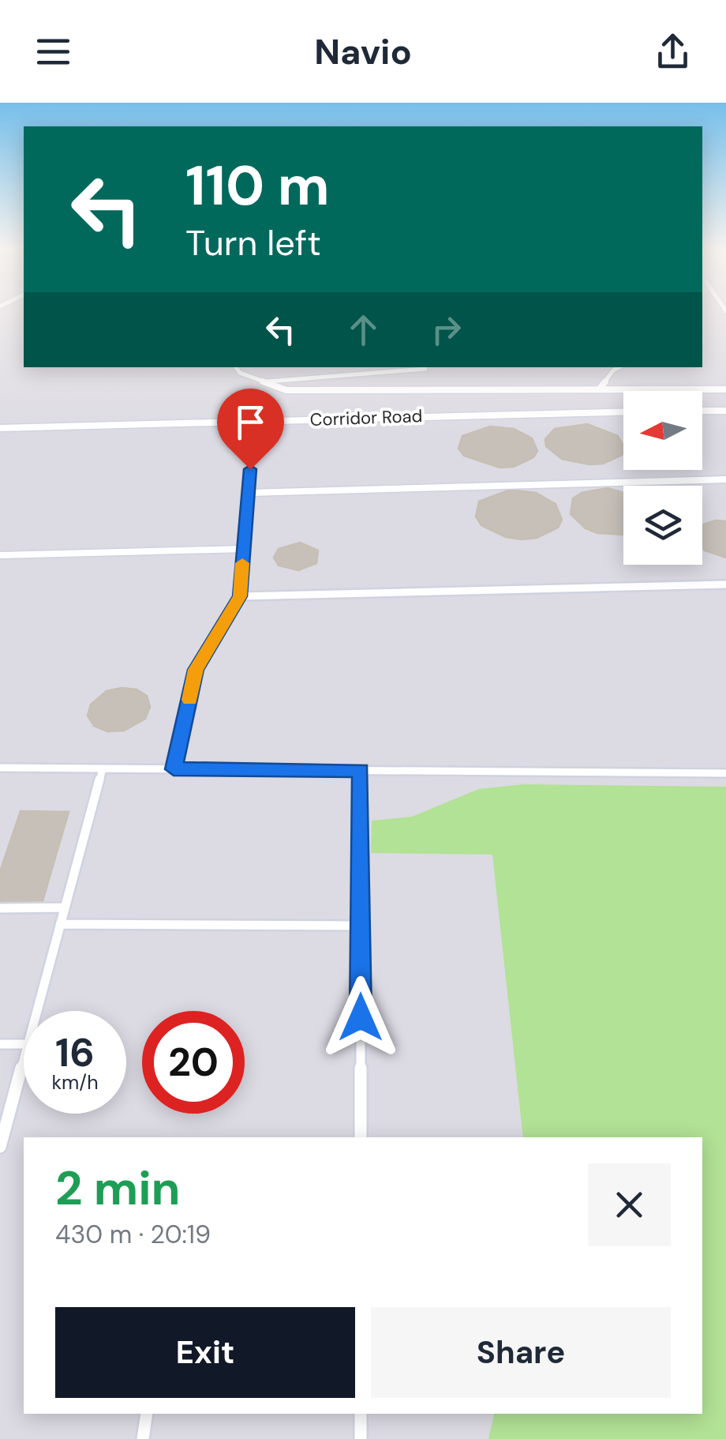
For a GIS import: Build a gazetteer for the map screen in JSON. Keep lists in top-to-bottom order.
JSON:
{
  "streets": {
    "lane": ["Corridor Road"]
  },
  "north": "left",
  "page": {
    "header": "Navio",
    "turn": ["110 m", "Turn left"],
    "speed": "16 km/h",
    "limit": "20",
    "heading": ["2 min", "430 m · 20:19"],
    "buttons": ["Exit", "Share"]
  }
}
